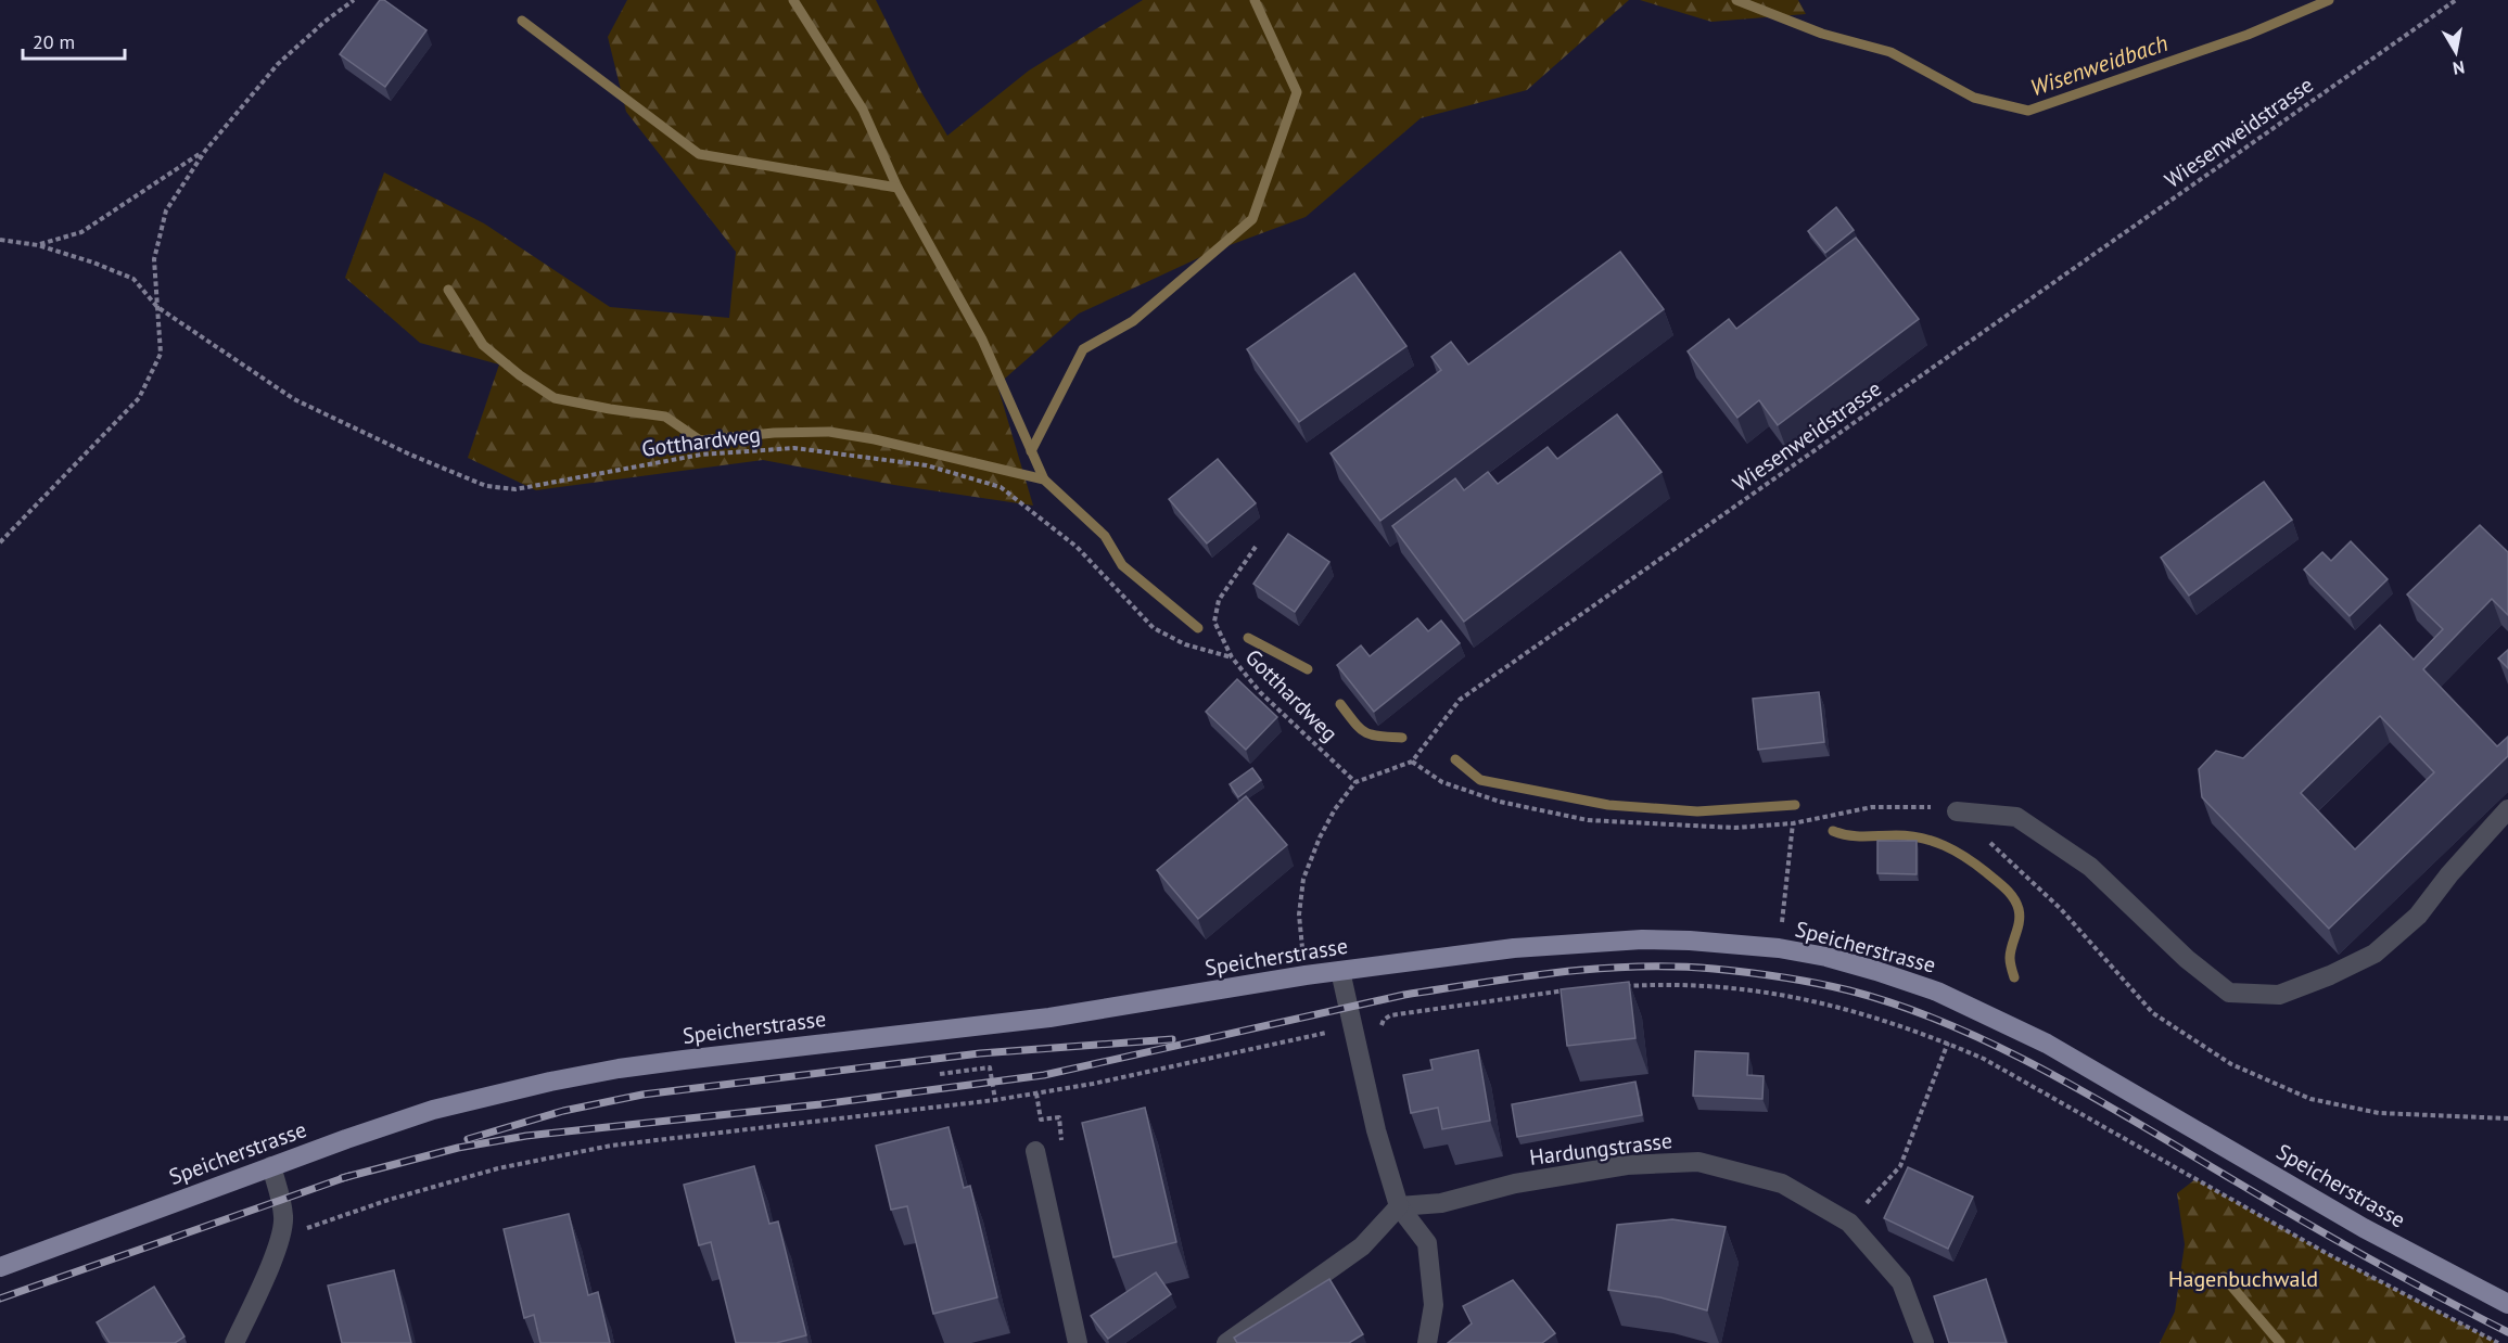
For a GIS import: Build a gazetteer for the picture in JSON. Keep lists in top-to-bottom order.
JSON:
{
  "streets": {
    "main road": ["Speicherstrasse"],
    "street": ["Hardungstrasse"],
    "path": ["Wiesenweidstrasse", "Gotthardweg"]
  },
  "water": ["Wisenweidbach"],
  "parks": ["Hagenbuchwald"],
  "scale_bar": "20 m",
  "north": "bottom"
}
